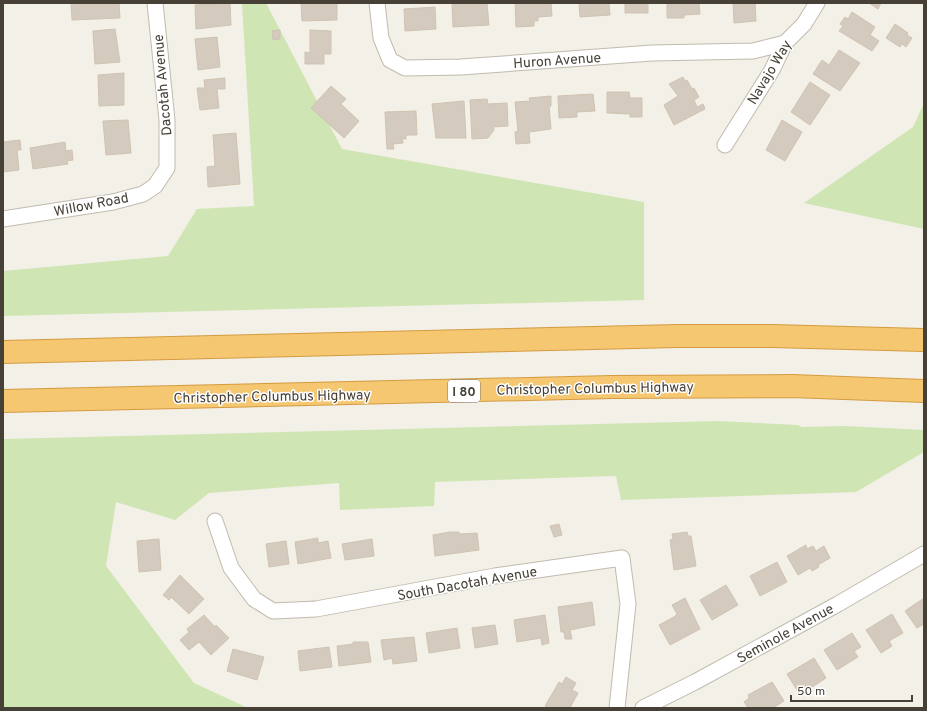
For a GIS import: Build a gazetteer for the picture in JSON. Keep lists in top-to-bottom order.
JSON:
{
  "streets": {
    "highway": ["Christopher Columbus Highway", "I 80"],
    "street": [
      "Huron Avenue",
      "Navajo Way",
      "Dacotah Avenue",
      "Willow Road",
      "South Dacotah Avenue",
      "Seminole Avenue"
    ]
  },
  "crossings": [
    ["Huron Avenue", "Navajo Way"],
    ["Dacotah Avenue", "Willow Road"]
  ],
  "scale_bar": "50 m"
}
